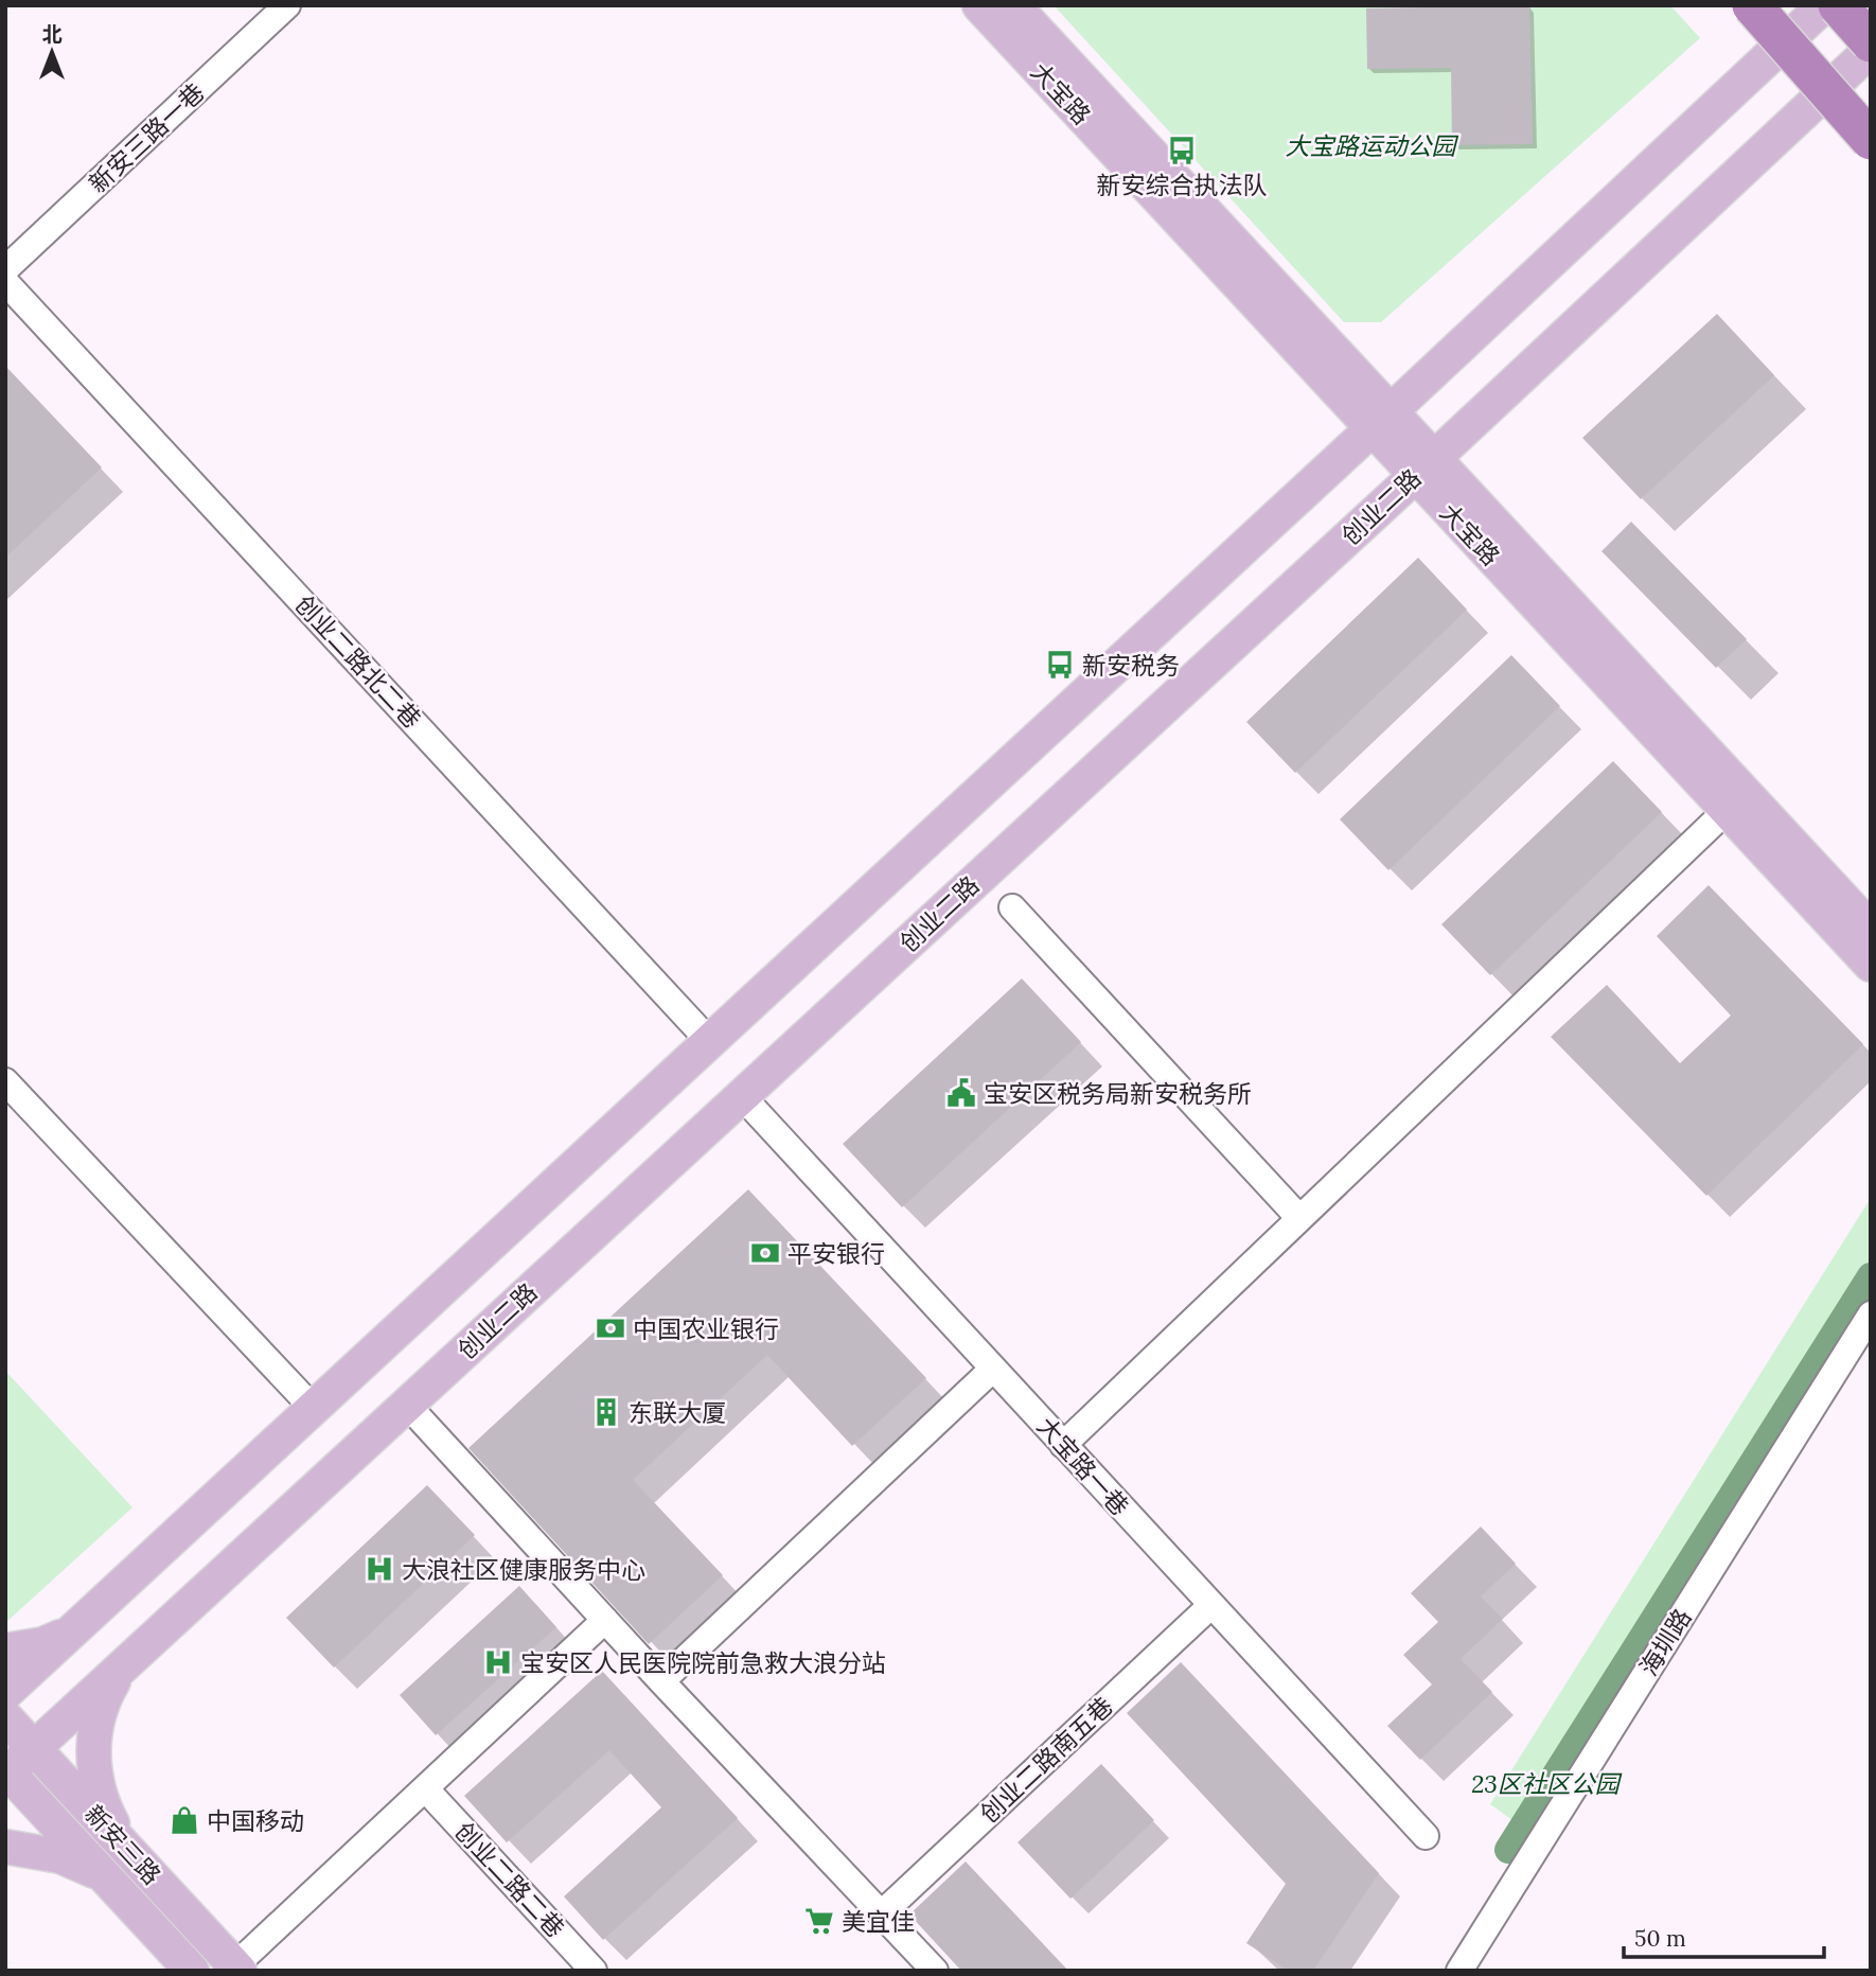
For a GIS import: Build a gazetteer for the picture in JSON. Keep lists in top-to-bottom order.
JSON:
{
  "streets": {
    "main road": ["大宝路", "创业二路", "新安三路"],
    "street": [
      "新安三路一巷",
      "创业二路北二巷",
      "大宝路一巷",
      "海圳路",
      "创业二路南五巷",
      "创业二路二巷"
    ]
  },
  "crossings": [
    ["大宝路", "创业二路"],
    ["创业二路", "大宝路一巷"],
    ["创业二路", "新安三路"],
    ["大宝路一巷", "创业二路南五巷"]
  ],
  "parks": ["大宝路运动公园", "23区社区公园"],
  "places": {
    "bus stop": ["新安综合执法队", "新安税务"],
    "public building": ["宝安区税务局新安税务所"],
    "bank": ["平安银行", "中国农业银行"],
    "building": ["东联大厦"],
    "hospital": ["大浪社区健康服务中心", "宝安区人民医院院前急救大浪分站"],
    "shop": ["中国移动"],
    "supermarket": ["美宜佳"]
  },
  "scale_bar": "50 m",
  "north": "top"
}
